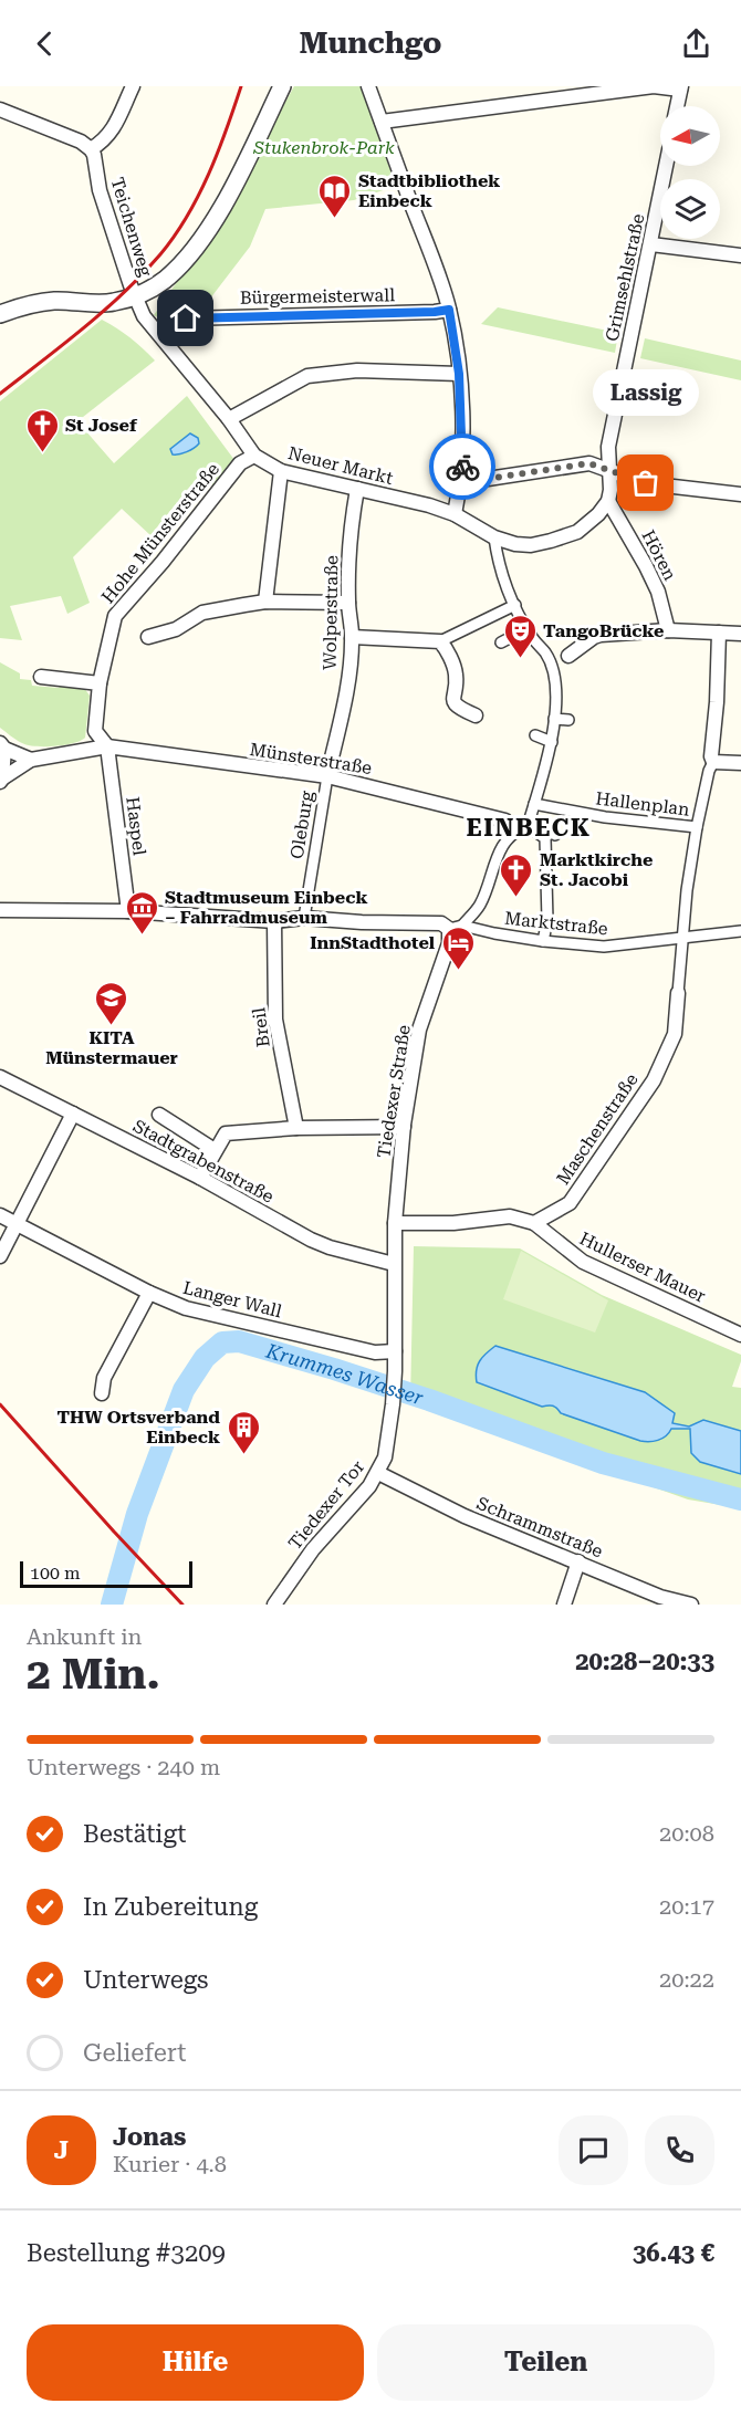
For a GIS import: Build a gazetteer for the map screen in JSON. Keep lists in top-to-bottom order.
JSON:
{
  "streets": {
    "street": [
      "Teichenweg",
      "Grimsehlstraße",
      "Bürgermeisterwall",
      "Neuer Markt",
      "Hohe Münsterstraße",
      "Hören",
      "Wolperstraße",
      "Münsterstraße",
      "Hallenplan",
      "Oleburg",
      "Haspel",
      "Marktstraße",
      "Breil",
      "Tiedexer Straße",
      "Maschenstraße",
      "Stadtgrabenstraße",
      "Hullerser Mauer",
      "Langer Wall",
      "Tiedexer Tor",
      "Schrammstraße"
    ]
  },
  "crossings": [
    ["Teichenweg", "Neuer Markt"],
    ["Grimsehlstraße", "Neuer Markt"],
    ["Grimsehlstraße", "Hören"],
    ["Neuer Markt", "Hohe Münsterstraße"],
    ["Neuer Markt", "Hören"],
    ["Neuer Markt", "Wolperstraße"],
    ["Hohe Münsterstraße", "Münsterstraße"],
    ["Hohe Münsterstraße", "Haspel"],
    ["Wolperstraße", "Münsterstraße"],
    ["Wolperstraße", "Oleburg"],
    ["Münsterstraße", "Oleburg"],
    ["Münsterstraße", "Haspel"],
    ["Hallenplan", "Maschenstraße"],
    ["Marktstraße", "Tiedexer Straße"],
    ["Marktstraße", "Maschenstraße"],
    ["Tiedexer Straße", "Stadtgrabenstraße"],
    ["Tiedexer Straße", "Tiedexer Tor"],
    ["Maschenstraße", "Hullerser Mauer"],
    ["Stadtgrabenstraße", "Tiedexer Tor"],
    ["Langer Wall", "Tiedexer Tor"],
    ["Tiedexer Tor", "Schrammstraße"]
  ],
  "districts": ["EINBECK"],
  "water": ["Krummes Wasser"],
  "parks": ["Stukenbrok-Park"],
  "places": {
    "library": ["Stadtbibliothek Einbeck"],
    "church": ["St Josef", "Marktkirche St. Jacobi"],
    "other": ["Lassig"],
    "theatre": ["TangoBrücke"],
    "museum": ["Stadtmuseum Einbeck – Fahrradmuseum"],
    "hotel": ["InnStadthotel"],
    "school or university": ["KITA Münstermauer"],
    "building": ["THW Ortsverband Einbeck"]
  },
  "scale_bar": "100 m",
  "north": "left",
  "page": {
    "header": "Munchgo",
    "bubble": "Lassig",
    "scale": "100 m",
    "heading": ["2 Min.", "Ankunft in", "20:28–20:33"],
    "panel": [
      "Jonas",
      "Kurier · 4.8",
      "Bestellung #3209",
      "36.43 €"
    ],
    "bar": "Unterwegs · 240 m",
    "list": [
      ["Bestätigt", "20:08"],
      ["In Zubereitung", "20:17"],
      ["Unterwegs", "20:22"],
      "Geliefert"
    ],
    "round": "J",
    "buttons": ["Hilfe", "Teilen"]
  }
}
